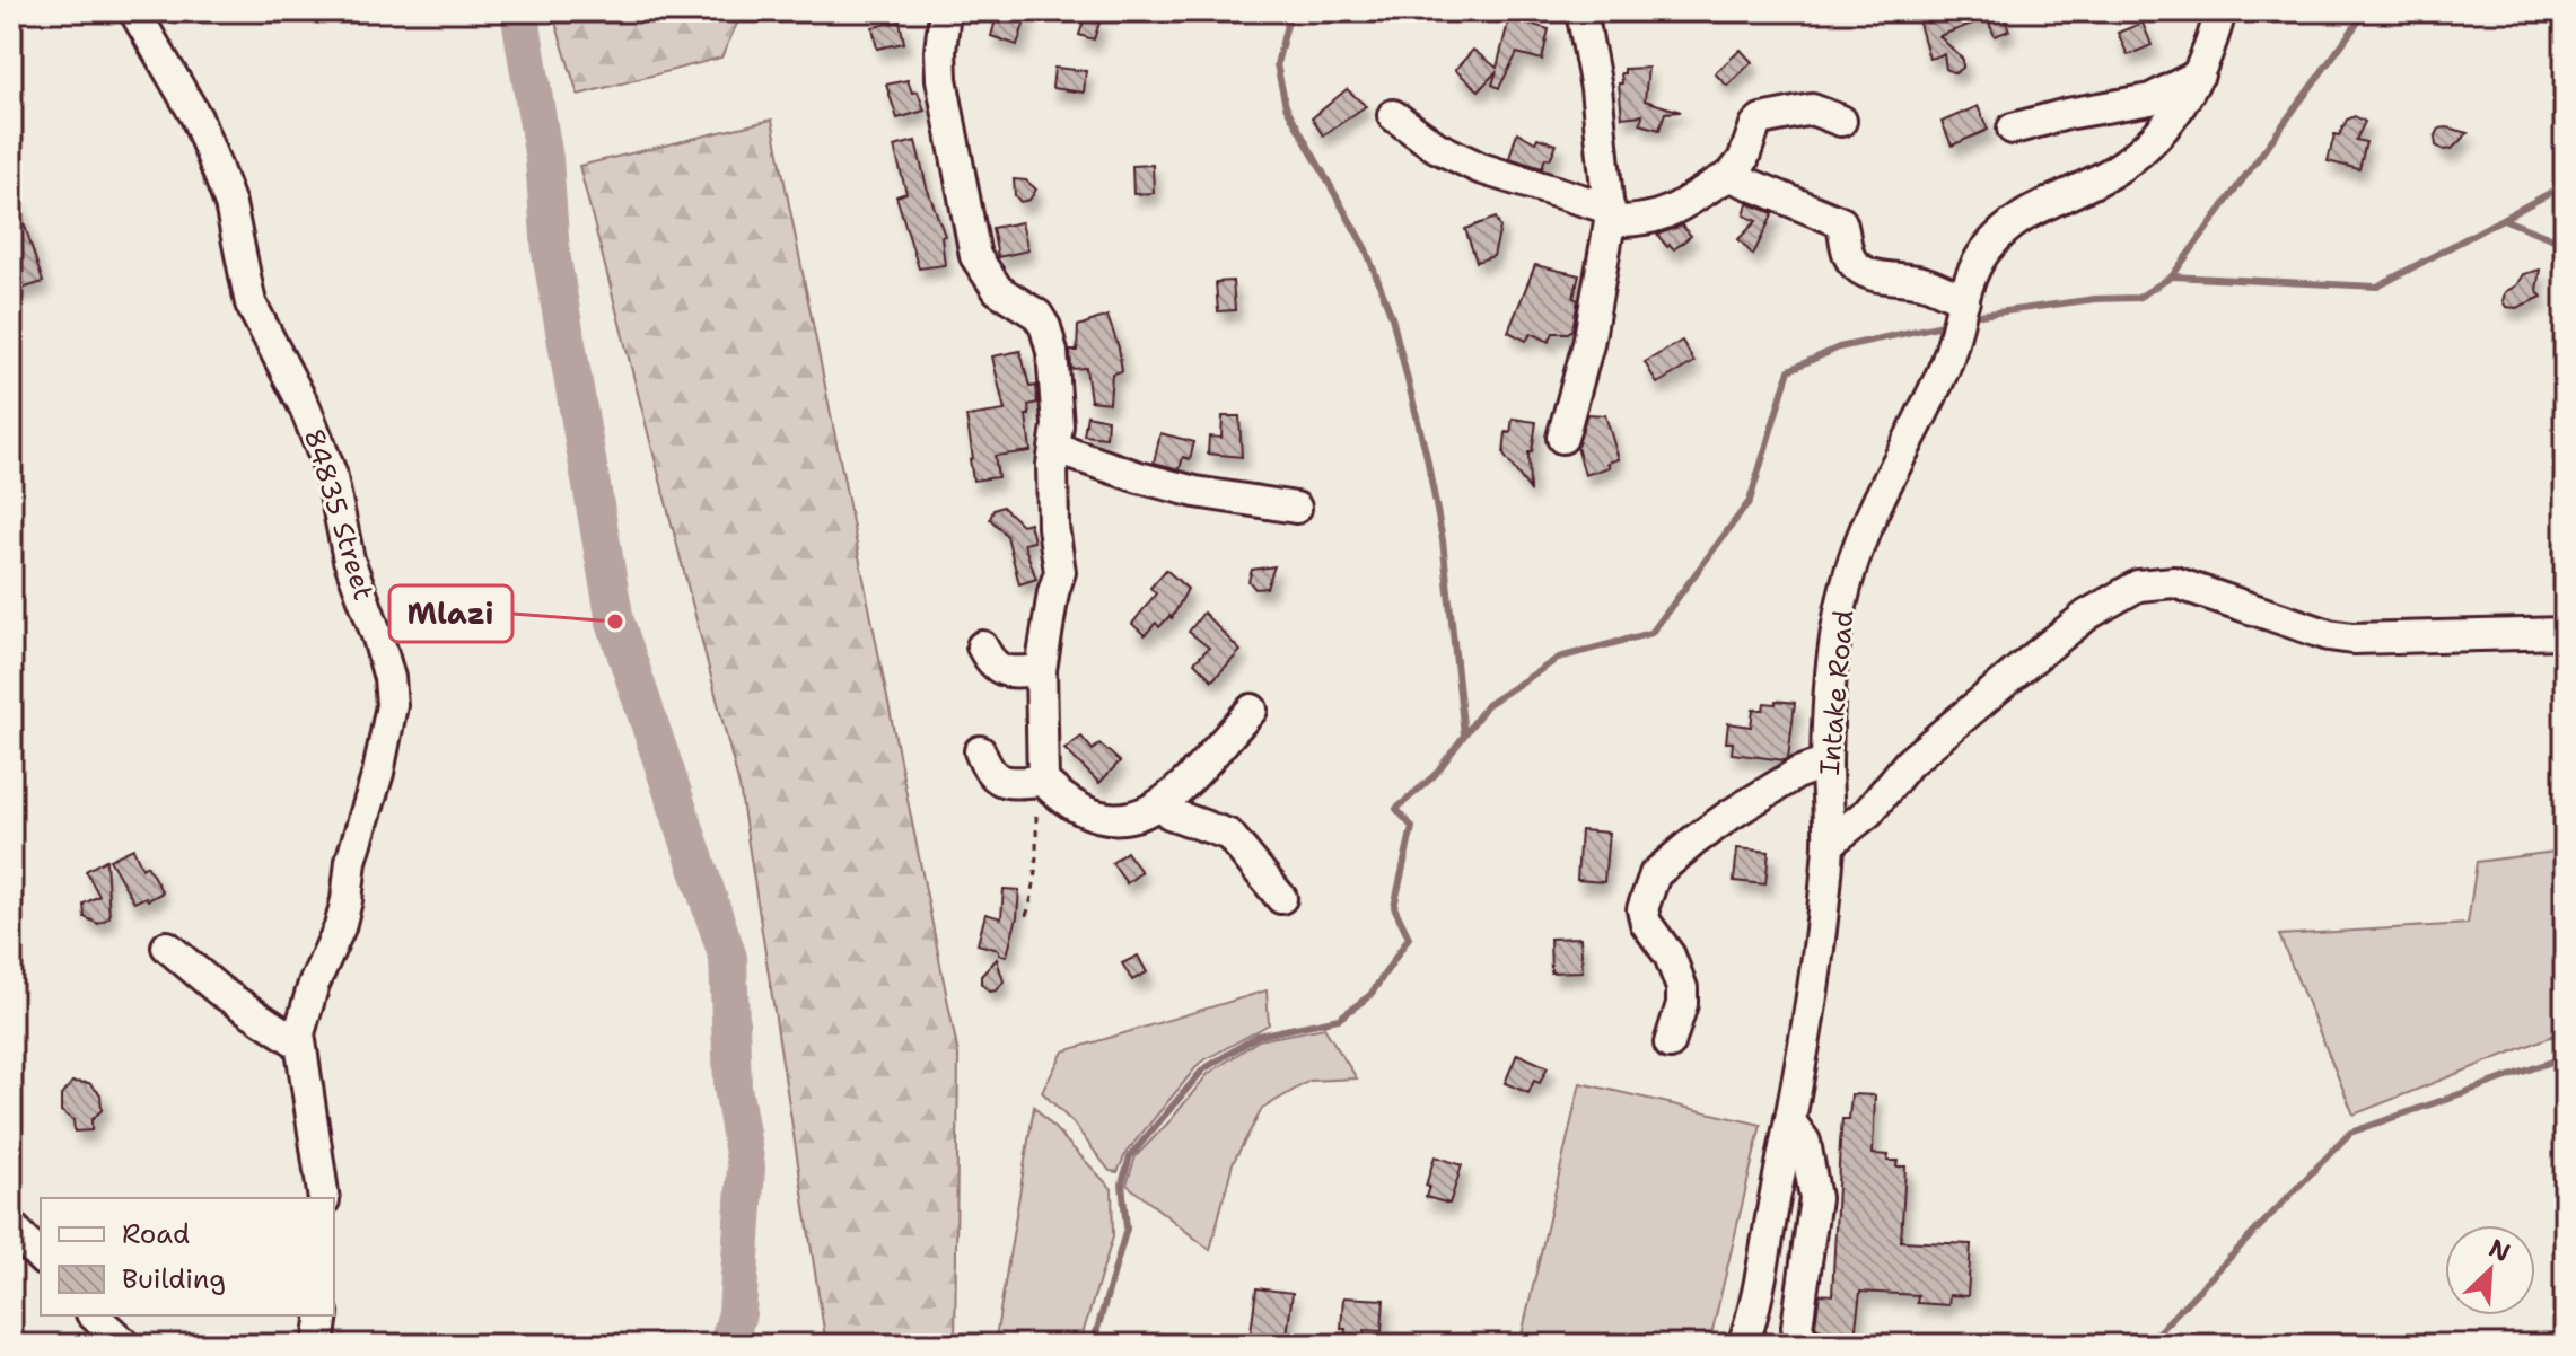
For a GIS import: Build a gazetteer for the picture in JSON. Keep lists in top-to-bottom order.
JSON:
{
  "streets": {
    "street": ["84835 Street", "Intake Road"]
  },
  "places": ["Mlazi"],
  "legend": ["Road", "Building"],
  "north": "top right"
}
